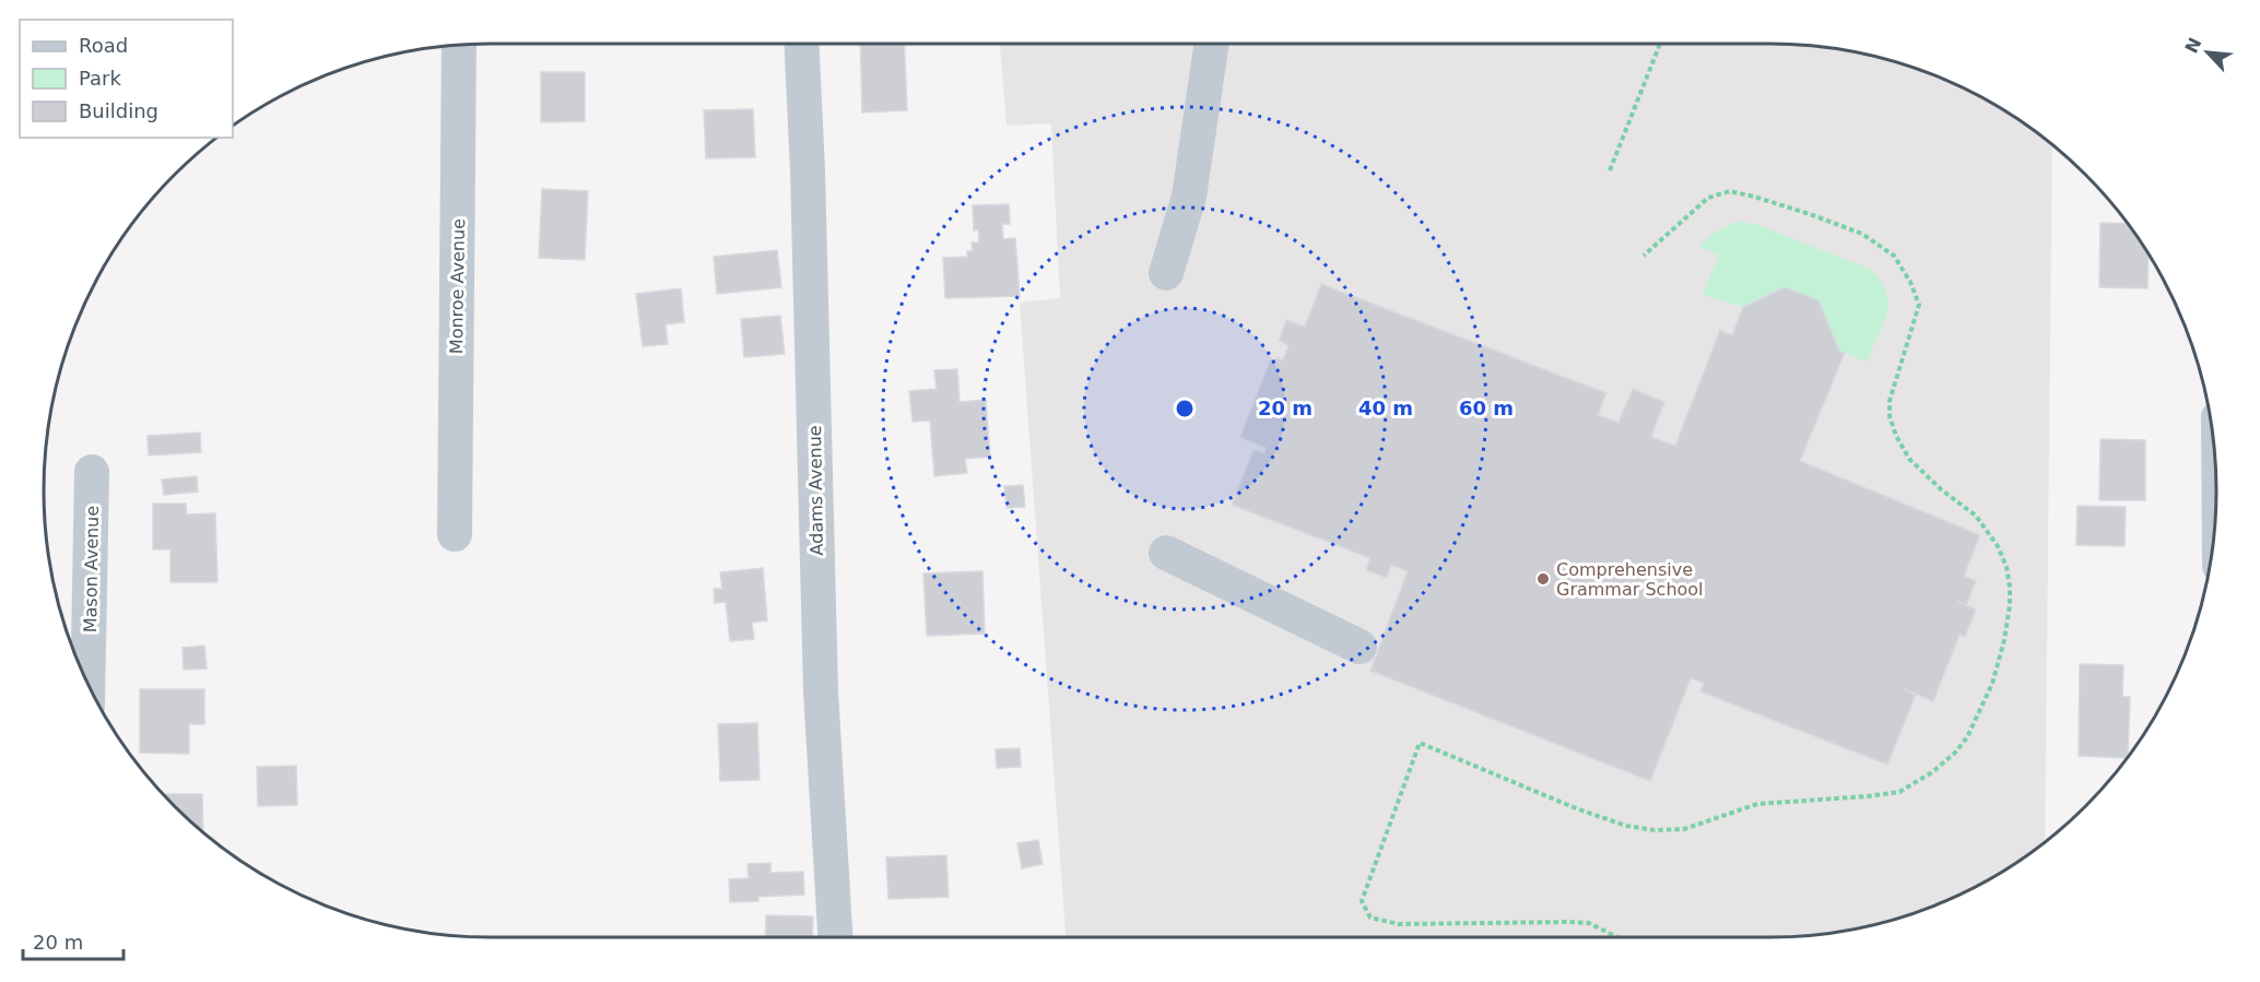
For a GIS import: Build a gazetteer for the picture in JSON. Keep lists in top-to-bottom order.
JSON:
{
  "streets": {
    "street": ["Monroe Avenue", "Adams Avenue", "Mason Avenue"]
  },
  "places": ["Comprehensive Grammar School"],
  "legend": ["Road", "Park", "Building"],
  "scale_bar": "20 m",
  "north": "top left",
  "rings": ["20 m", "40 m", "60 m"]
}
